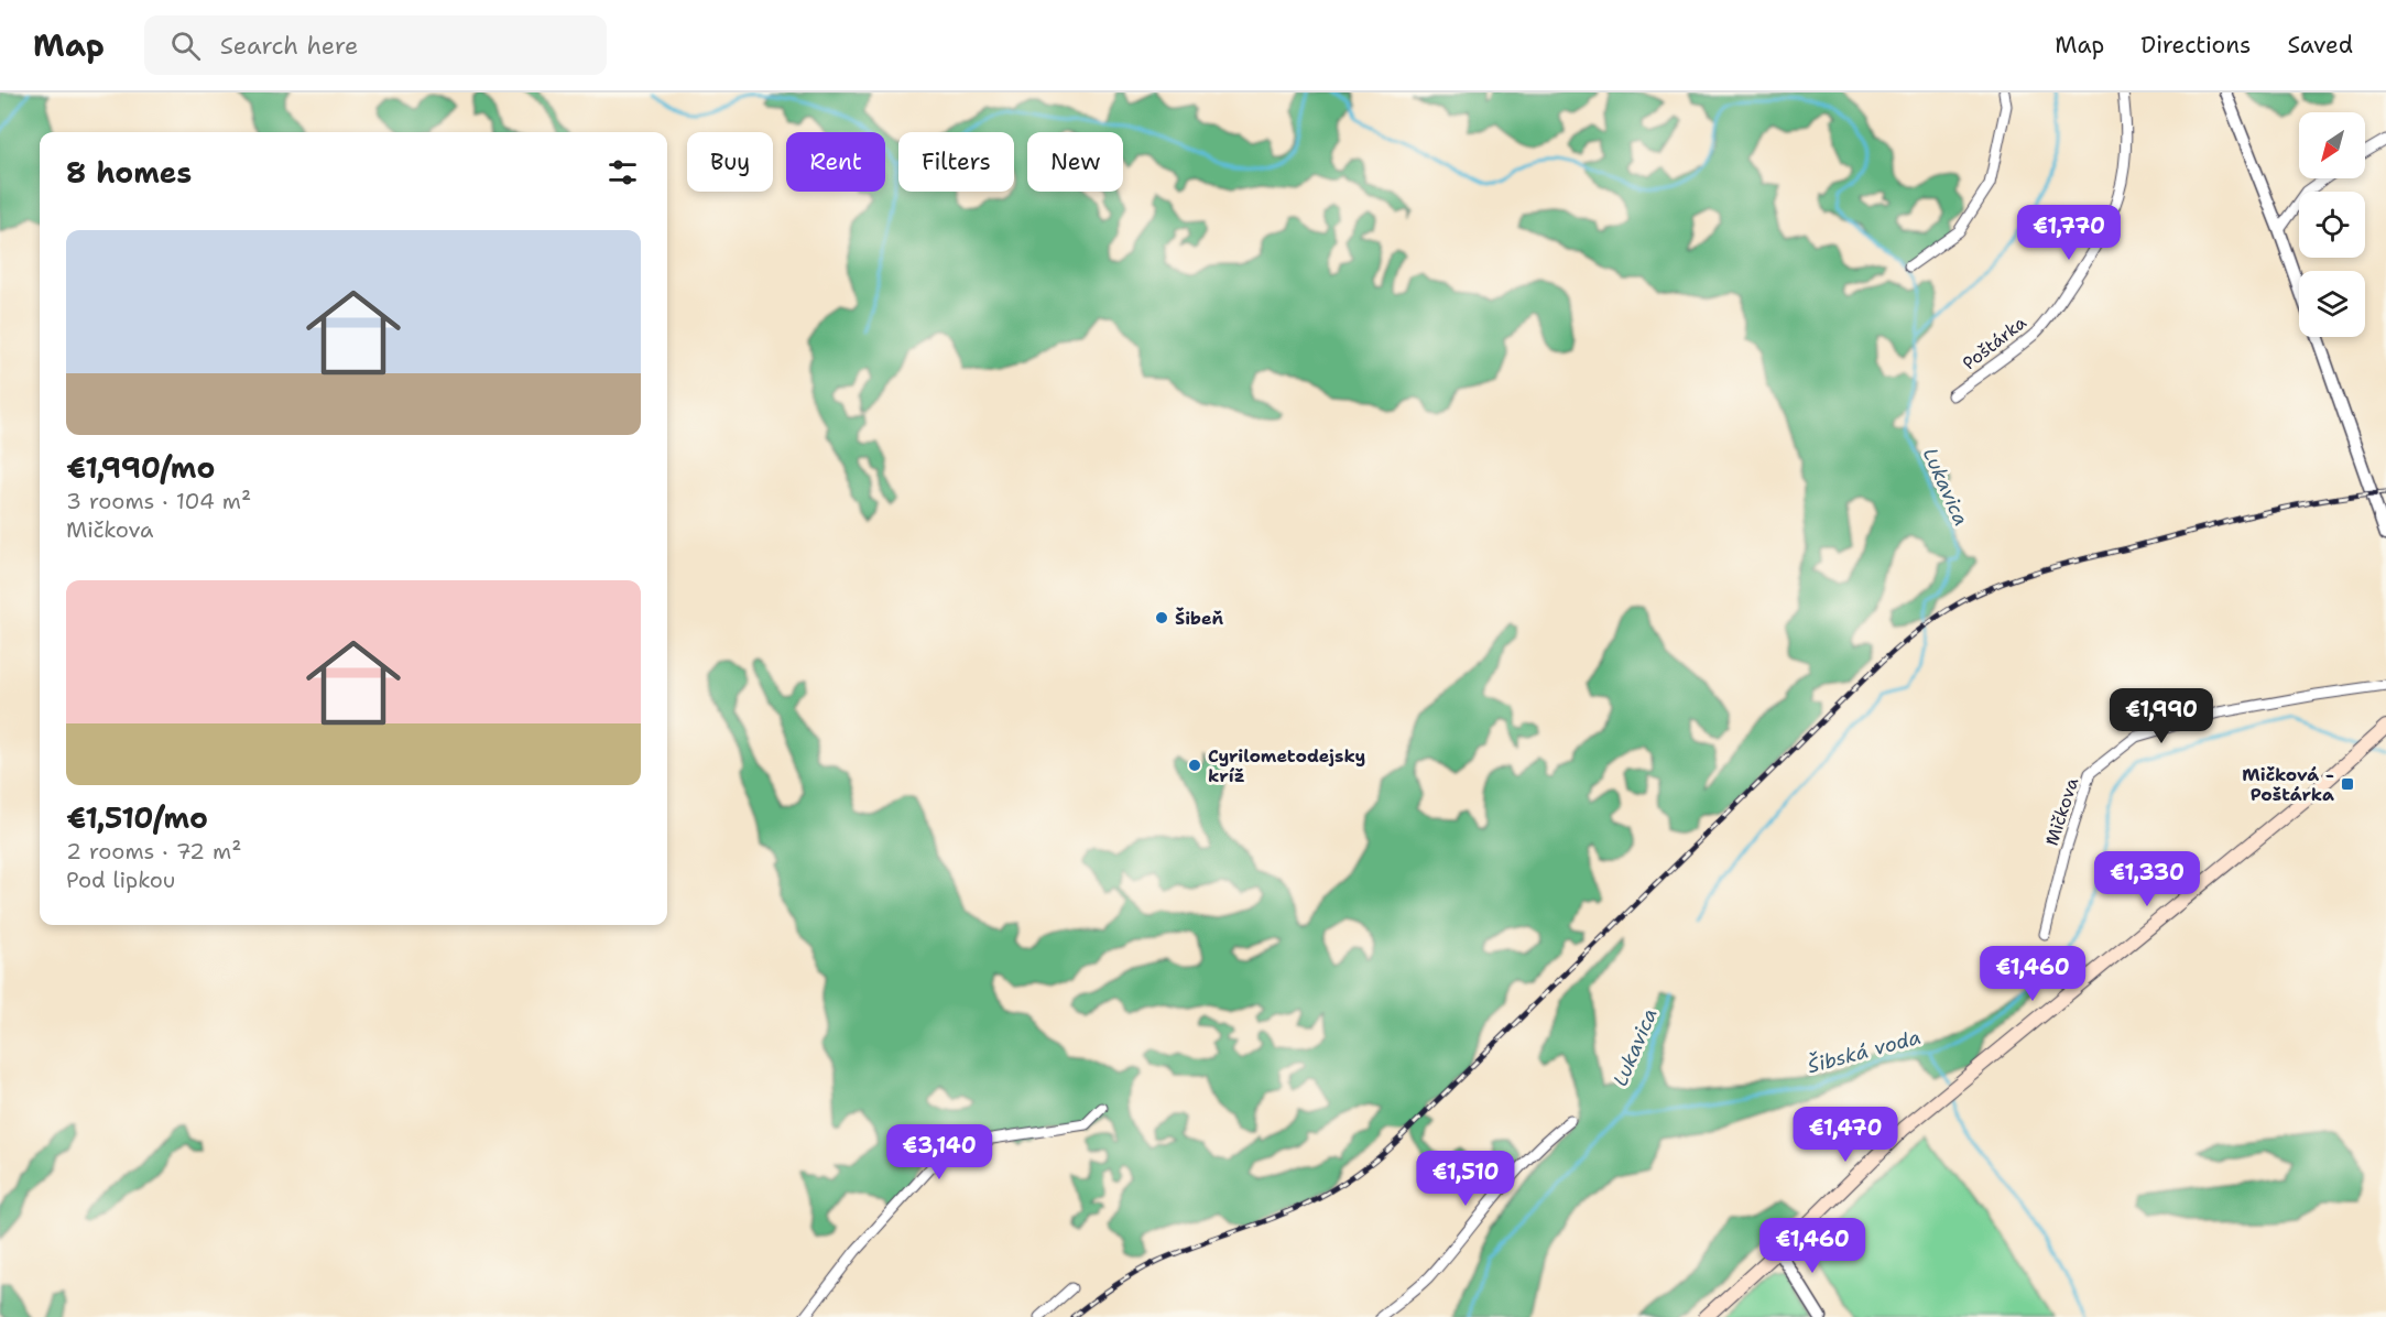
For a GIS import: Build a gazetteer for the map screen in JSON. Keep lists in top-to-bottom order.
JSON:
{
  "streets": {
    "street": ["Poštárka", "Mičkova"]
  },
  "water": ["Lukavica", "Šibská voda"],
  "places": {
    "other": ["Šibeň", "Cyrilometodejsky kríž"],
    "transit": ["Mičková - Poštárka"]
  },
  "north": "bottom left",
  "page": {
    "header": "Map",
    "search": "Search here",
    "nav": ["Map", "Directions", "Saved"],
    "chip": [
      "Buy",
      "Rent",
      "Filters",
      "New"
    ],
    "heading": "8 homes",
    "price": [
      "€1,770",
      "€1,990",
      "€1,330",
      "€1,460",
      "€1,470",
      "€3,140",
      "€1,510",
      "€1,460"
    ],
    "list": [
      {
        "name": "€1,990/mo",
        "note": "3 rooms · 104 m² · Mičkova"
      },
      {
        "name": "€1,510/mo",
        "note": "2 rooms · 72 m² · Pod lipkou"
      }
    ]
  }
}
